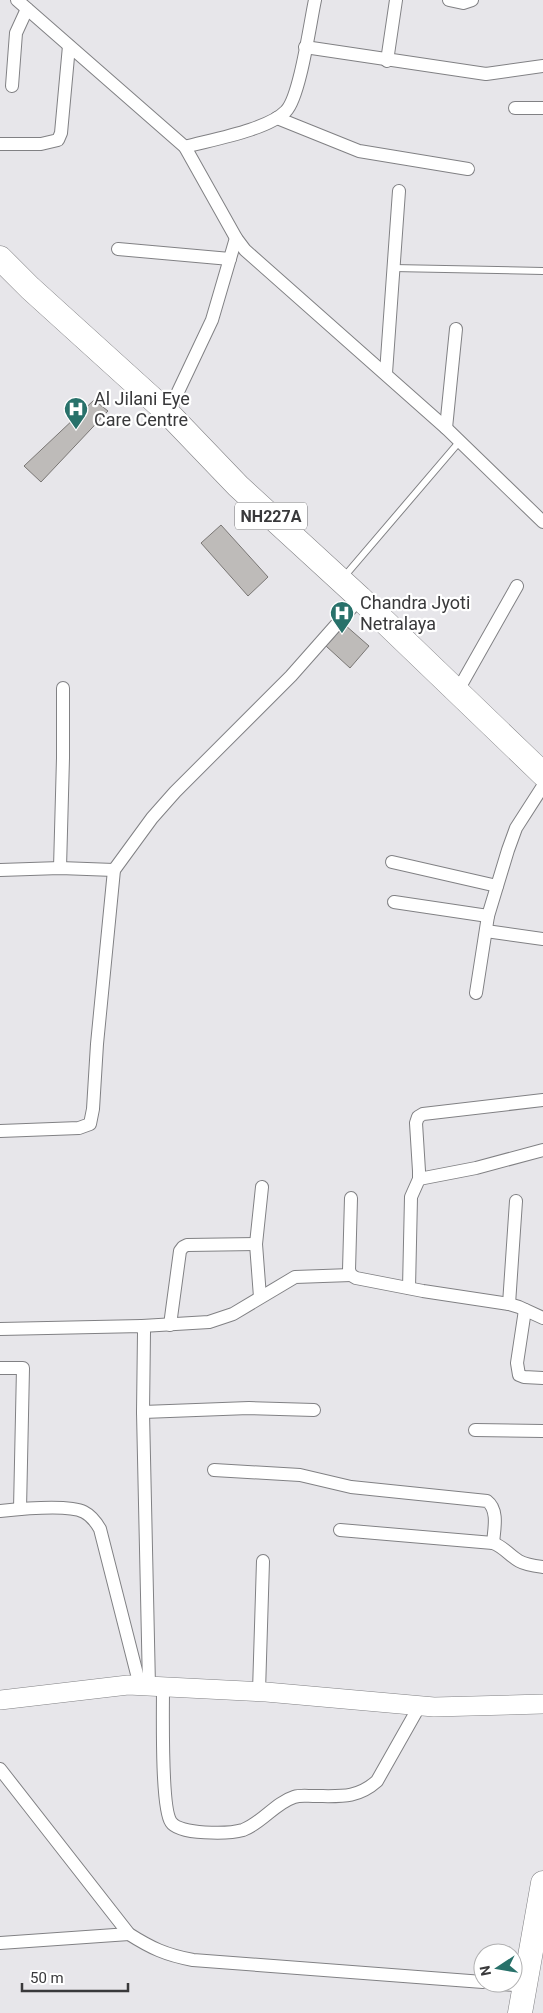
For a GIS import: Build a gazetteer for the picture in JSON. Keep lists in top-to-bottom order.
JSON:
{
  "streets": {
    "highway": ["NH227A"]
  },
  "places": {
    "hospital": ["Al Jilani Eye Care Centre", "Chandra Jyoti Netralaya"]
  },
  "scale_bar": "50 m",
  "north": "left"
}
